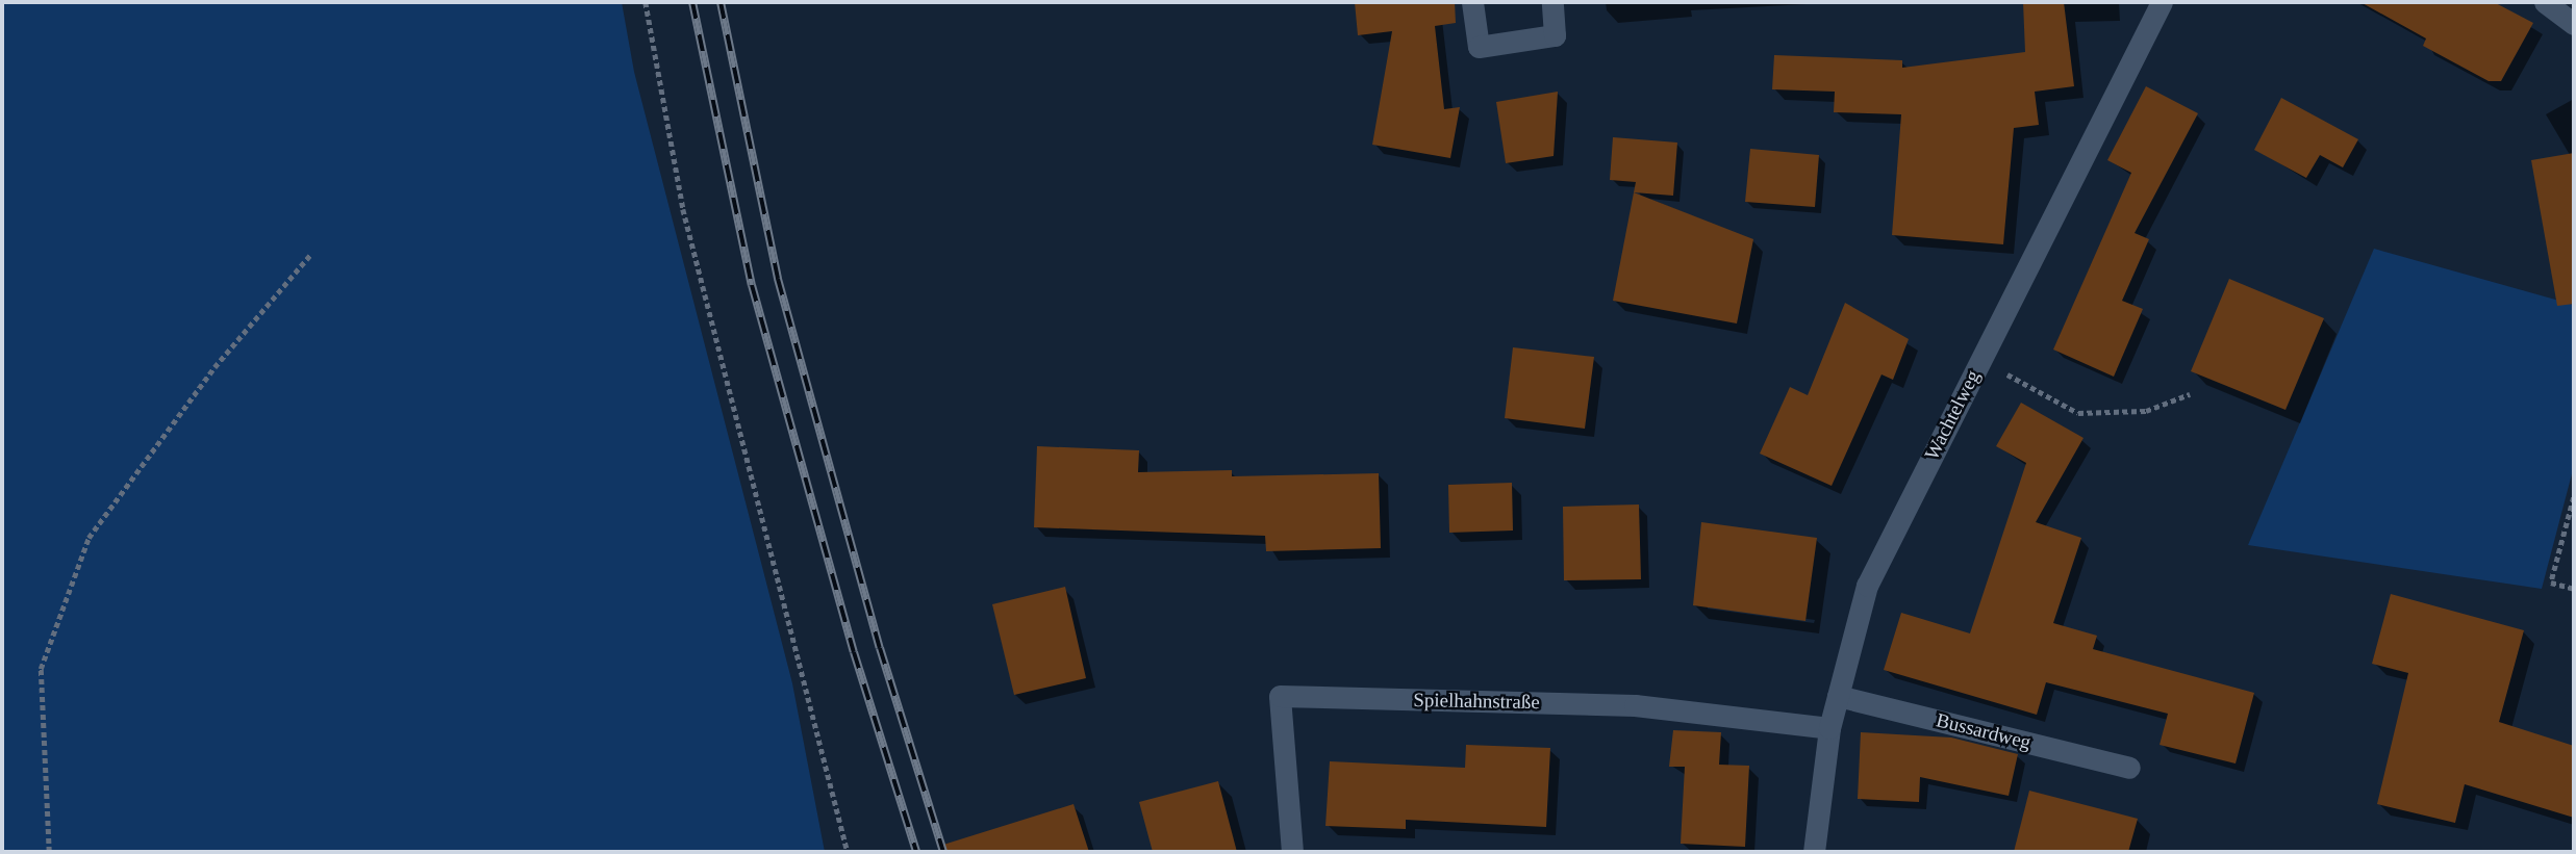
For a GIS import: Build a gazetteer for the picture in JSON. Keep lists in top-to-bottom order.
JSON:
{
  "streets": {
    "street": ["Wachtelweg", "Spielhahnstraße", "Bussardweg"]
  },
  "crossings": [
    ["Wachtelweg", "Spielhahnstraße"],
    ["Wachtelweg", "Bussardweg"]
  ]
}
